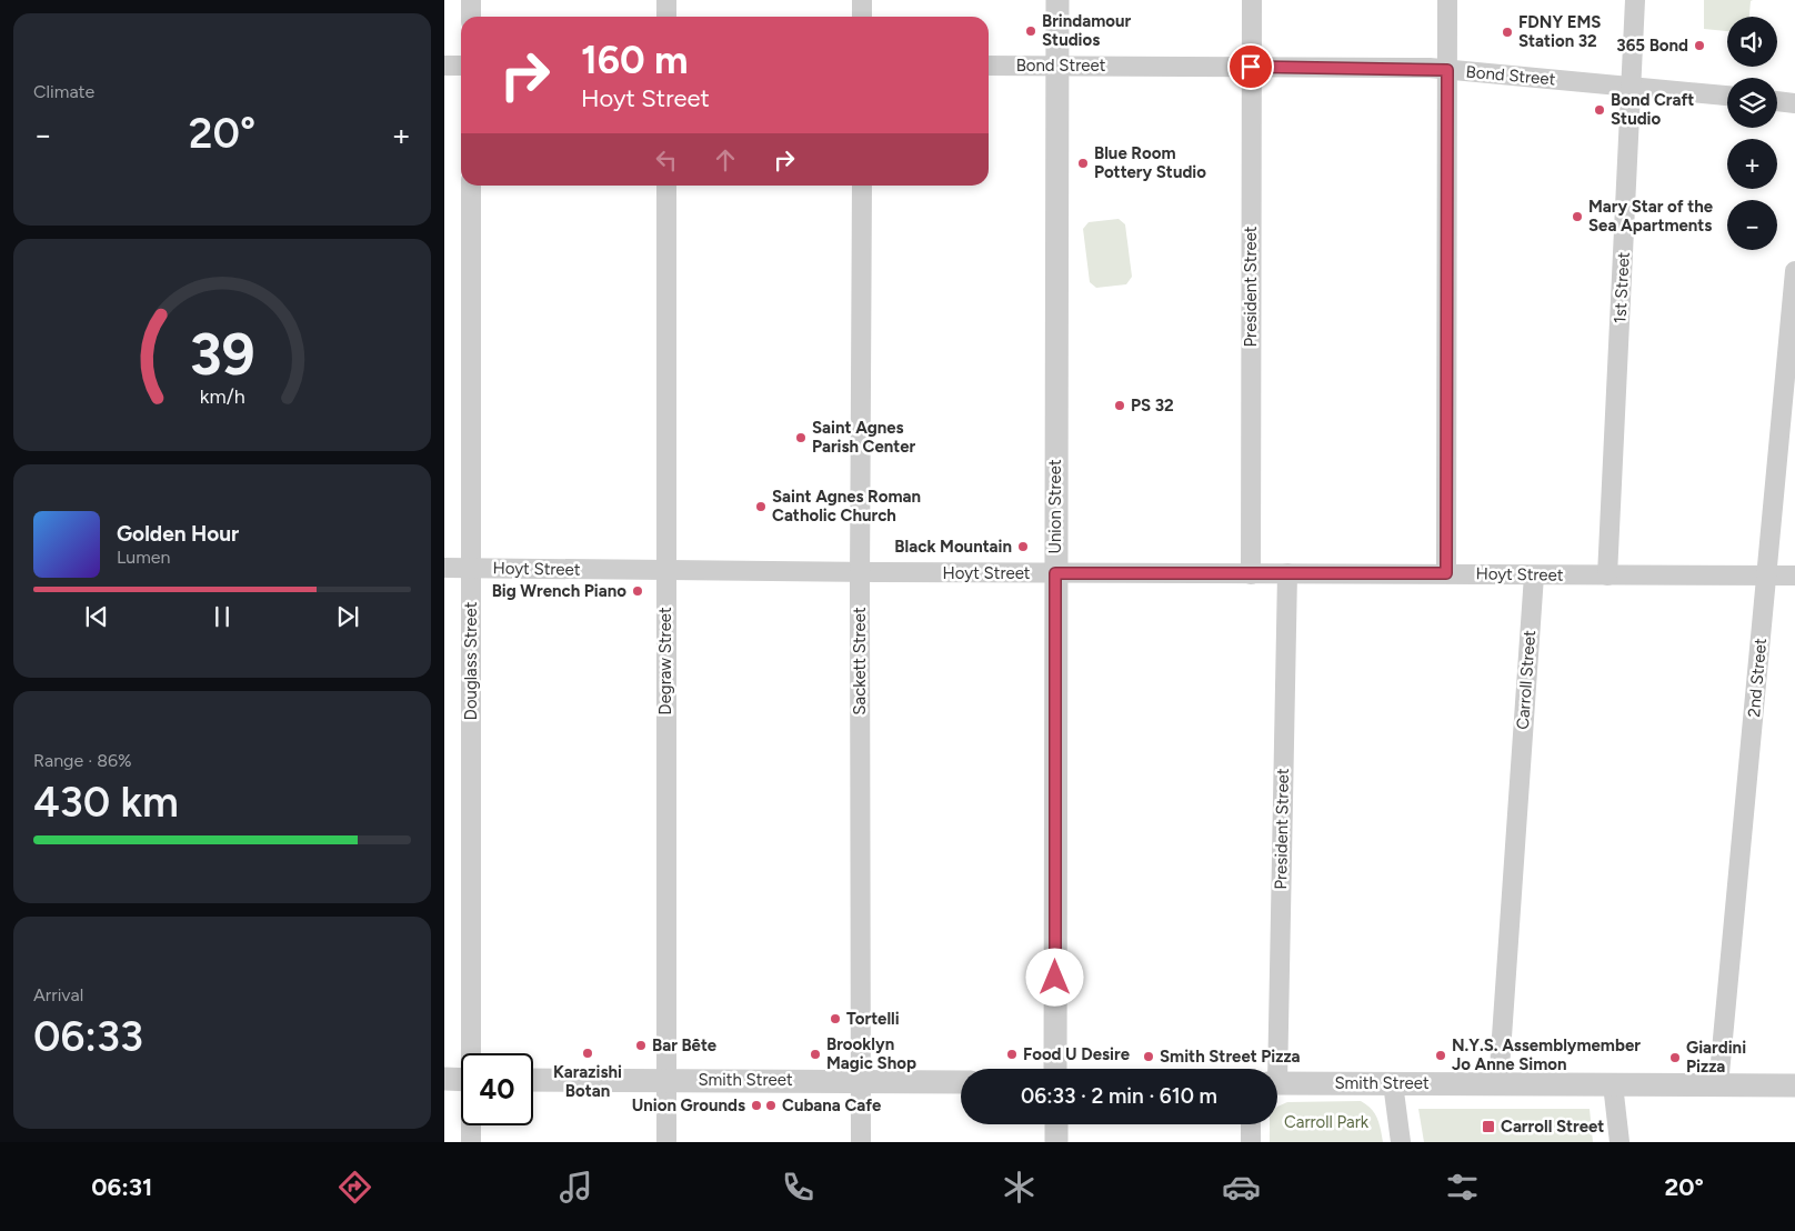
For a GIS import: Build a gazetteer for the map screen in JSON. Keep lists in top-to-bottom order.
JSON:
{
  "streets": {
    "street": [
      "Bond Street",
      "President Street",
      "1st Street",
      "Union Street",
      "Hoyt Street",
      "Douglass Street",
      "Degraw Street",
      "Sackett Street",
      "2nd Street",
      "Carroll Street",
      "Smith Street"
    ]
  },
  "crossings": [
    ["Bond Street", "President Street"],
    ["Bond Street", "1st Street"],
    ["Bond Street", "Union Street"],
    ["President Street", "Hoyt Street"],
    ["1st Street", "Hoyt Street"],
    ["Union Street", "Hoyt Street"],
    ["Hoyt Street", "Douglass Street"],
    ["Hoyt Street", "Degraw Street"],
    ["Hoyt Street", "Sackett Street"],
    ["Hoyt Street", "2nd Street"],
    ["Hoyt Street", "Carroll Street"],
    ["Degraw Street", "Smith Street"],
    ["Sackett Street", "Smith Street"],
    ["2nd Street", "Smith Street"],
    ["Carroll Street", "Smith Street"]
  ],
  "parks": ["Carroll Park"],
  "places": {
    "other": [
      "Brindamour Studios",
      "FDNY EMS Station 32",
      "365 Bond",
      "Bond Craft Studio",
      "Blue Room Pottery Studio",
      "Mary Star of the Sea Apartments",
      "PS 32",
      "Saint Agnes Parish Center",
      "Saint Agnes Roman Catholic Church",
      "Black Mountain",
      "Big Wrench Piano",
      "Tortelli",
      "Bar Bête",
      "Karazishi Botan",
      "Brooklyn Magic Shop",
      "Food U Desire",
      "N.Y.S. Assemblymember Jo Anne Simon",
      "Smith Street Pizza",
      "Giardini Pizza",
      "Union Grounds",
      "Cubana Cafe"
    ],
    "transit": ["Carroll Street"]
  },
  "page": {
    "tile": [
      "Climate",
      ["Range · 86%", "430 km"],
      ["Arrival", "06:33"]
    ],
    "map_buttons": ["+", "−"],
    "turn": ["160 m", "Hoyt Street"],
    "heat": ["−", "20°", "+"],
    "song": ["Golden Hour", "Lumen"],
    "limit": "40",
    "trip": "06:33 · 2 min · 610 m",
    "tabs": ["06:31", "20°"],
    "gauge": ["39", "km/h"]
  }
}
